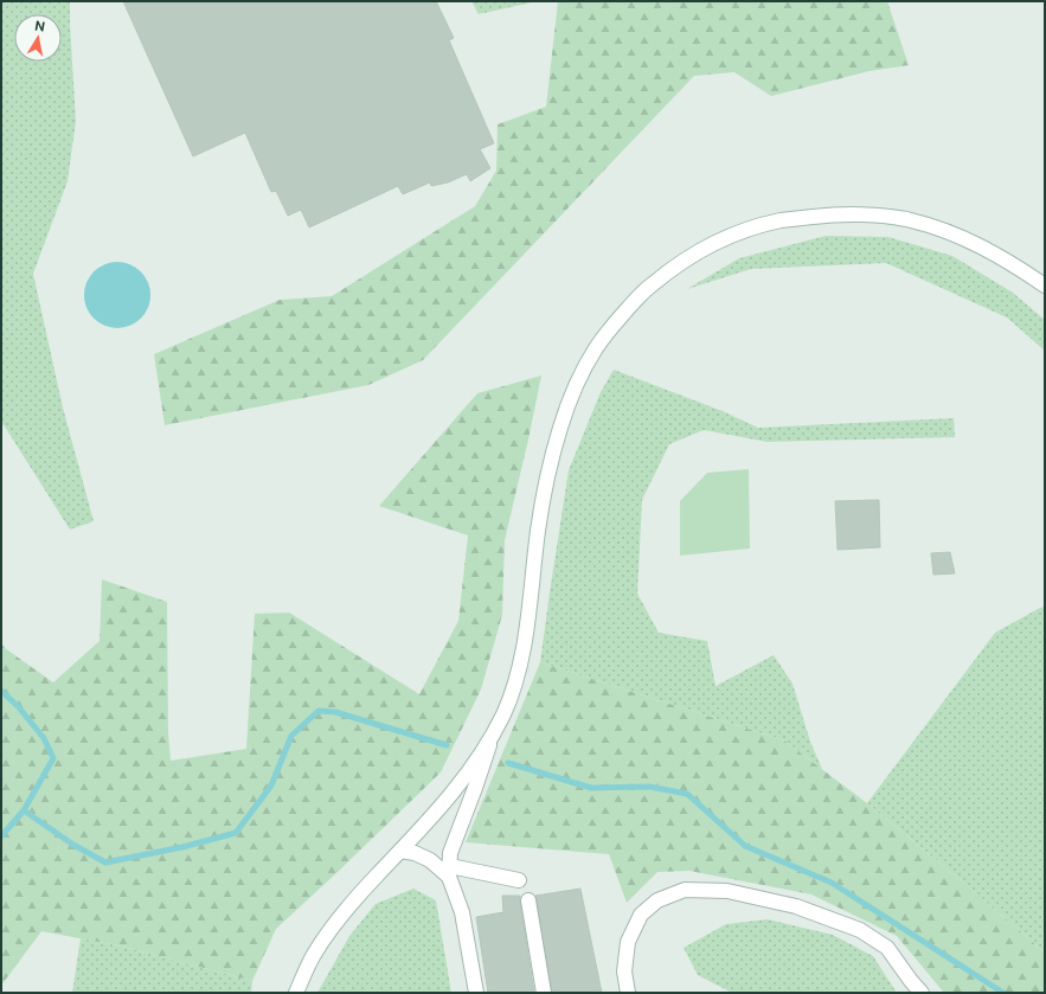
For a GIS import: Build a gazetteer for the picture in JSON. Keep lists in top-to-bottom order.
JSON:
{
  "north": "top"
}
